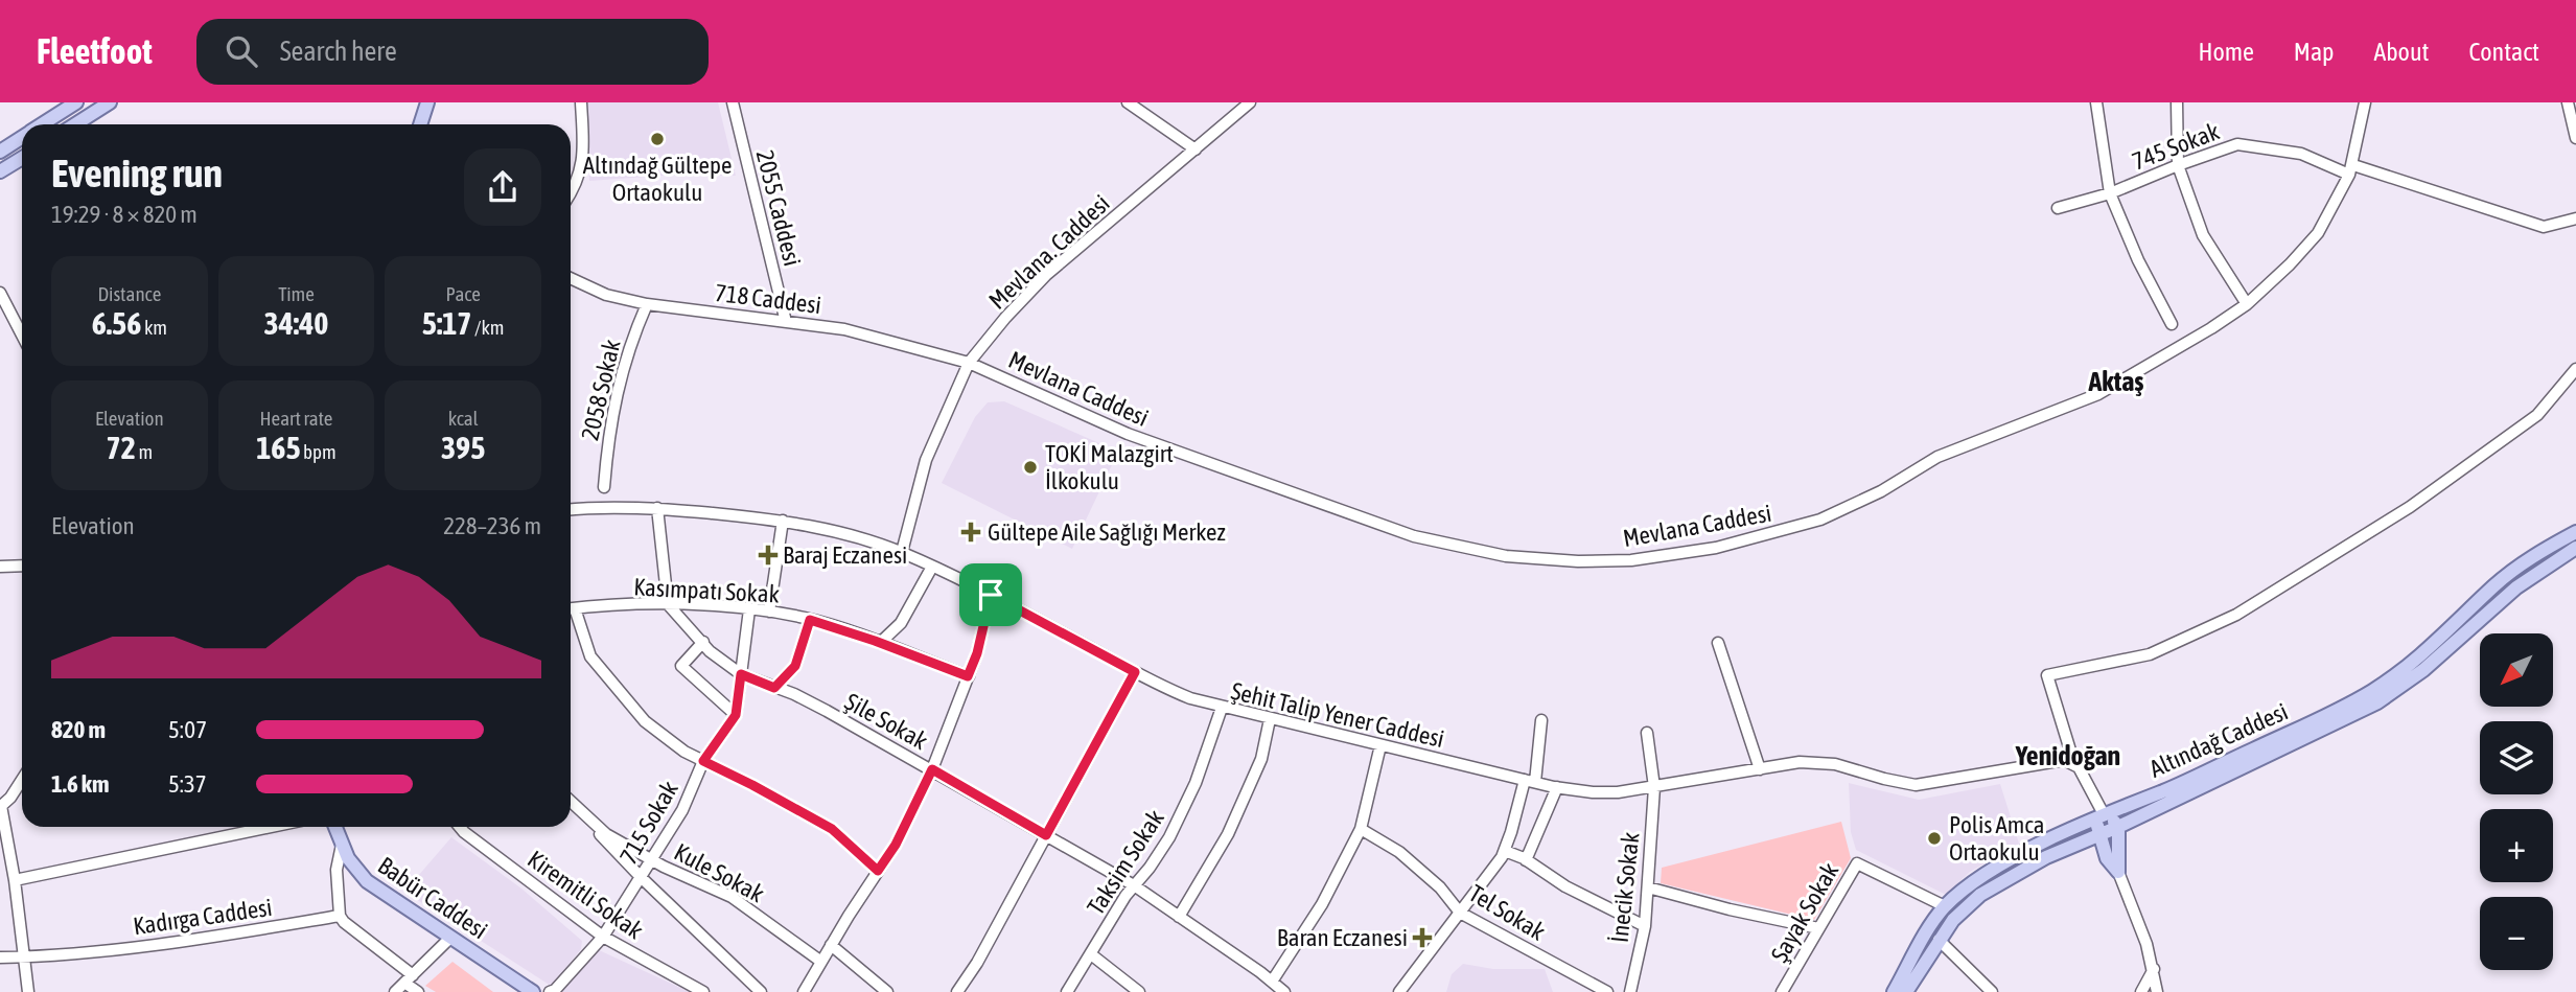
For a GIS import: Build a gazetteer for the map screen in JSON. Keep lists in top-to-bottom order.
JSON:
{
  "streets": {
    "main road": ["Altındağ Caddesi", "Babür Caddesi"],
    "street": [
      "745 Sokak",
      "2055 Caddesi",
      "Mevlana. Caddesi",
      "718 Caddesi",
      "Mevlana Caddesi",
      "2058 Sokak",
      "Kasımpatı Sokak",
      "Şehit Talip Yener Caddesi",
      "Şile Sokak",
      "715 Sokak",
      "Taksim Sokak",
      "Kule Sokak",
      "İnecik Sokak",
      "Kiremitli Sokak",
      "Tel Sokak",
      "Şayak Sokak",
      "Kadırga Caddesi"
    ]
  },
  "crossings": [
    ["745 Sokak", "Mevlana Caddesi"],
    ["2055 Caddesi", "718 Caddesi"],
    ["Mevlana. Caddesi", "718 Caddesi"],
    ["Mevlana. Caddesi", "Mevlana Caddesi"],
    ["Mevlana. Caddesi", "Şehit Talip Yener Caddesi"],
    ["718 Caddesi", "Mevlana Caddesi"],
    ["718 Caddesi", "2058 Sokak"],
    ["Kasımpatı Sokak", "Şile Sokak"],
    ["Kasımpatı Sokak", "715 Sokak"],
    ["Şehit Talip Yener Caddesi", "Taksim Sokak"],
    ["Şehit Talip Yener Caddesi", "İnecik Sokak"],
    ["Şile Sokak", "715 Sokak"],
    ["Şile Sokak", "Taksim Sokak"],
    ["Altındağ Caddesi", "Şayak Sokak"],
    ["715 Sokak", "Kule Sokak"],
    ["715 Sokak", "Kiremitli Sokak"]
  ],
  "districts": ["Aktaş", "Yenidoğan"],
  "places": {
    "other": ["Altındağ Gültepe Ortaokulu", "TOKİ Malazgirt İlkokulu", "Polis Amca Ortaokulu"],
    "health": ["Gültepe Aile Sağlığı Merkez", "Baraj Eczanesi", "Baran Eczanesi"]
  },
  "north": "bottom left",
  "page": {
    "header": "Fleetfoot",
    "search": "Search here",
    "nav": [
      "Home",
      "Map",
      "About",
      "Contact"
    ],
    "heading": ["Evening run", "19:29 · 8 × 820 m"],
    "stats": [
      ["Distance", "6.56 km"],
      ["Time", "34:40"],
      ["Pace", "5:17 /km"],
      ["Elevation", "72 m"],
      ["Heart rate", "165 bpm"],
      ["kcal", "395"]
    ],
    "chart": ["Elevation", "228–236 m"],
    "map_buttons": ["+", "−"],
    "list": [
      {
        "name": "820 m",
        "note": "5:07"
      },
      {
        "name": "1.6 km",
        "note": "5:37"
      }
    ]
  }
}
